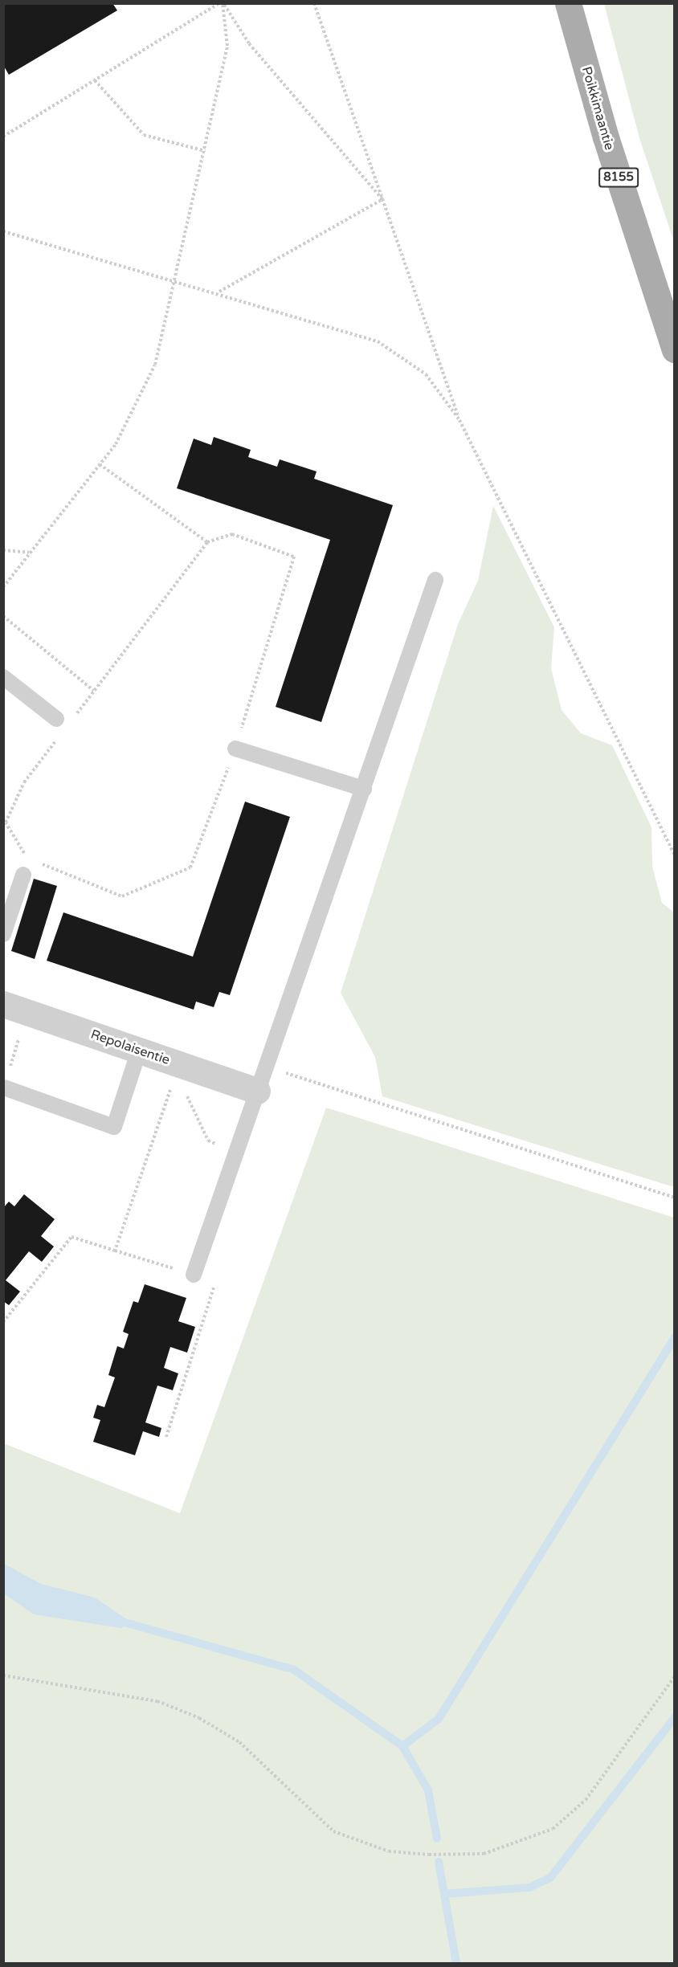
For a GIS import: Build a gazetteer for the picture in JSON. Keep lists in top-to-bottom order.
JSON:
{
  "streets": {
    "main road": ["Poikkimaantie", "8155"],
    "street": ["Repolaisentie"]
  }
}
